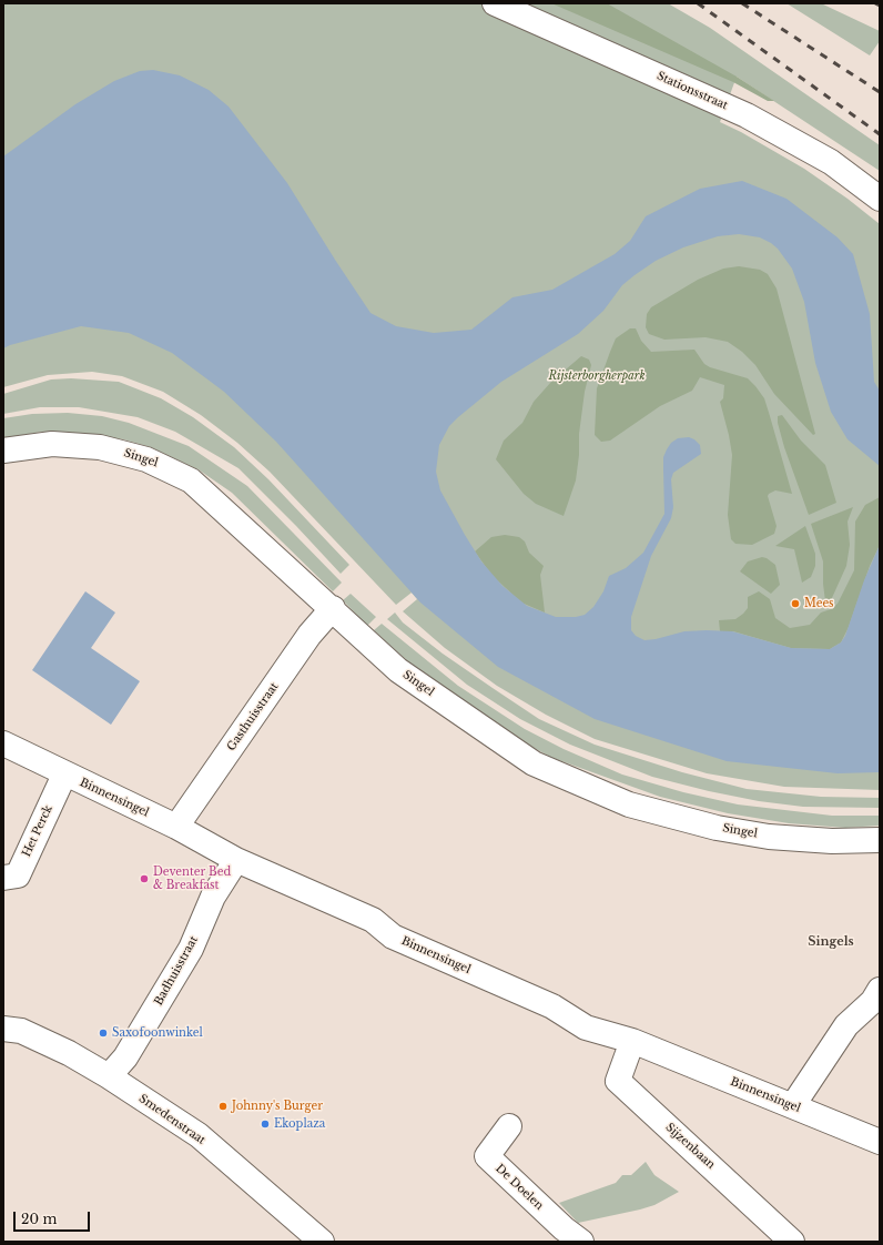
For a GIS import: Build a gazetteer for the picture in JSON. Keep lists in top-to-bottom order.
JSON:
{
  "streets": {
    "street": [
      "Stationsstraat",
      "Singel",
      "Gasthuisstraat",
      "Binnensingel",
      "Het Perck",
      "Badhuisstraat",
      "Smedenstraat",
      "Sijzenbaan",
      "De Doelen"
    ]
  },
  "crossings": [
    ["Singel", "Gasthuisstraat"],
    ["Gasthuisstraat", "Binnensingel"],
    ["Binnensingel", "Het Perck"],
    ["Binnensingel", "Badhuisstraat"],
    ["Binnensingel", "Sijzenbaan"],
    ["Badhuisstraat", "Smedenstraat"]
  ],
  "districts": ["Singels"],
  "parks": ["Rijsterborgherpark"],
  "places": [
    "Mees",
    "Deventer Bed & Breakfast",
    "Saxofoonwinkel",
    "Johnny's Burger",
    "Ekoplaza"
  ],
  "scale_bar": "20 m"
}
